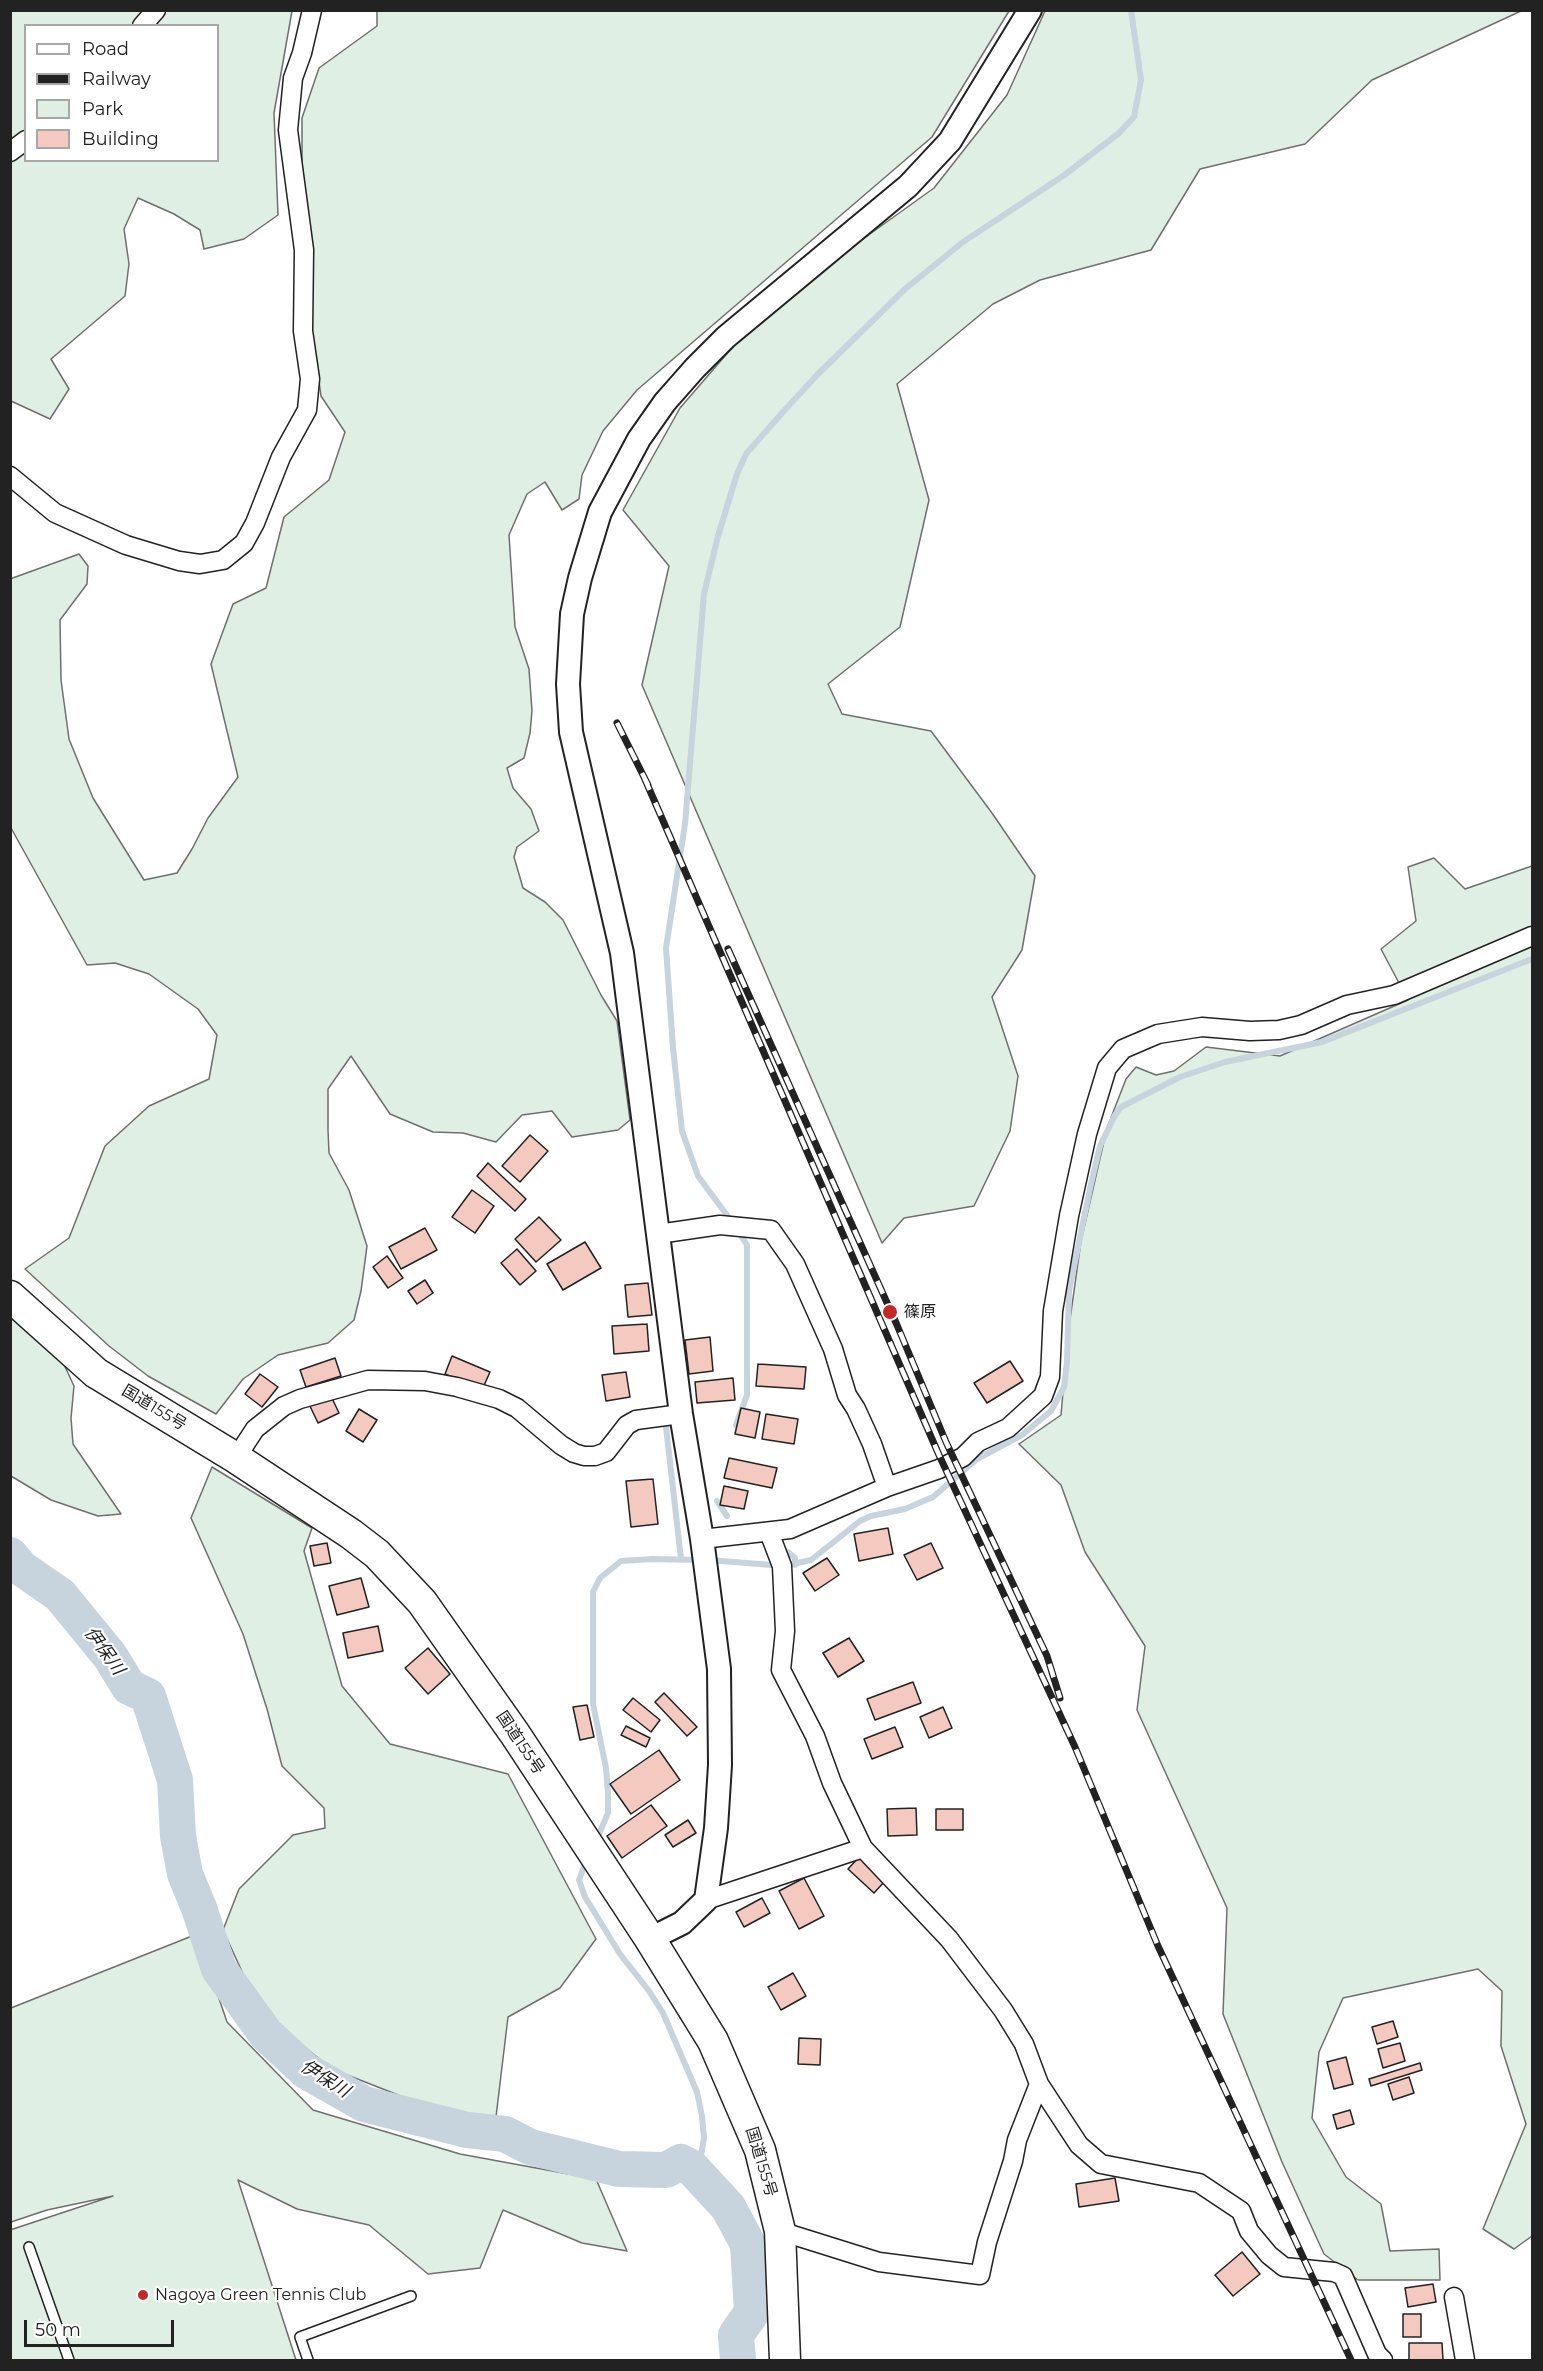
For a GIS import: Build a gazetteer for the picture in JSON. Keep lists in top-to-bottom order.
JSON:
{
  "streets": {
    "highway": ["国道155号"]
  },
  "water": ["伊保川"],
  "places": ["篠原", "Nagoya Green Tennis Club"],
  "legend": [
    "Road",
    "Railway",
    "Park",
    "Building"
  ],
  "scale_bar": "50 m"
}
